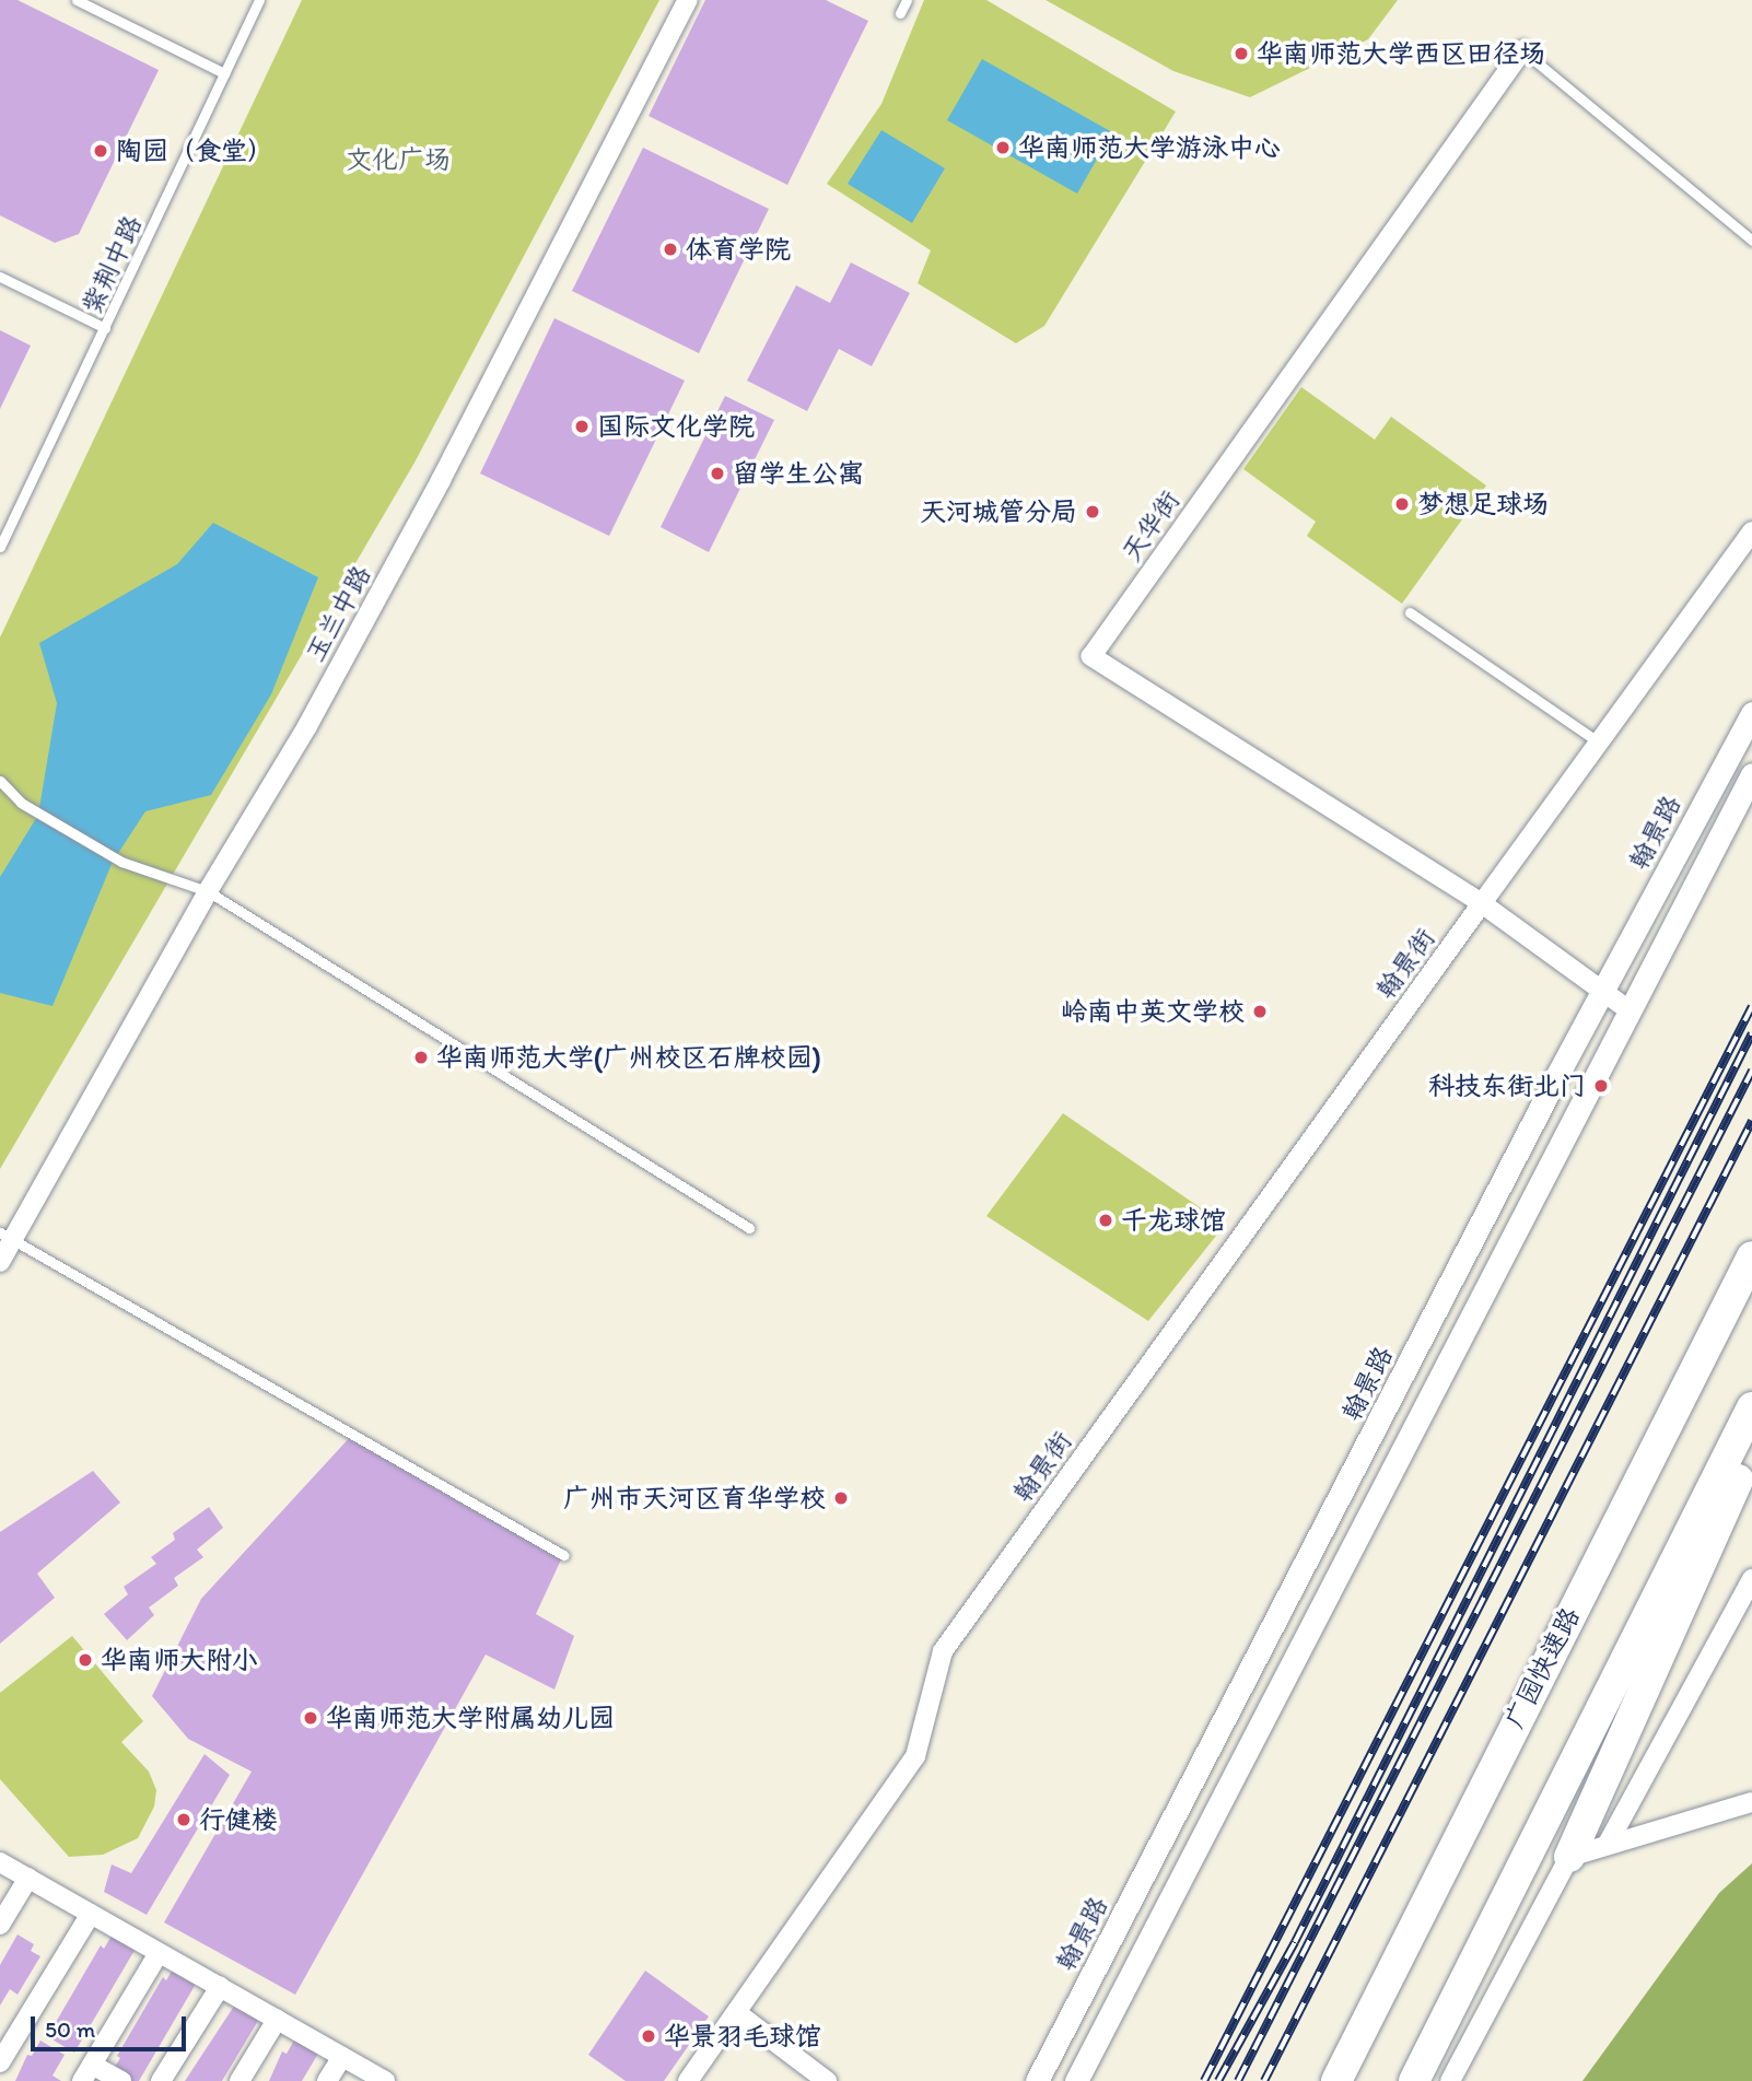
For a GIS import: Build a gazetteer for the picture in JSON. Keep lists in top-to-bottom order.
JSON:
{
  "streets": {
    "highway": ["广园快速路"],
    "street": [
      "天华街",
      "玉兰中路",
      "翰景路",
      "翰景街"
    ],
    "lane": ["紫荆中路"]
  },
  "crossings": [
    ["天华街", "翰景路"],
    ["天华街", "翰景街"]
  ],
  "parks": ["文化广场"],
  "places": [
    "华南师范大学西区田径场",
    "华南师范大学游泳中心",
    "陶园（食堂）",
    "体育学院",
    "国际文化学院",
    "留学生公寓",
    "梦想足球场",
    "天河城管分局",
    "岭南中英文学校",
    "华南师范大学(广州校区石牌校园)",
    "科技东街北门",
    "千龙球馆",
    "广州市天河区育华学校",
    "华南师大附小",
    "华南师范大学附属幼儿园",
    "行健楼",
    "华景羽毛球馆"
  ],
  "scale_bar": "50 m"
}
